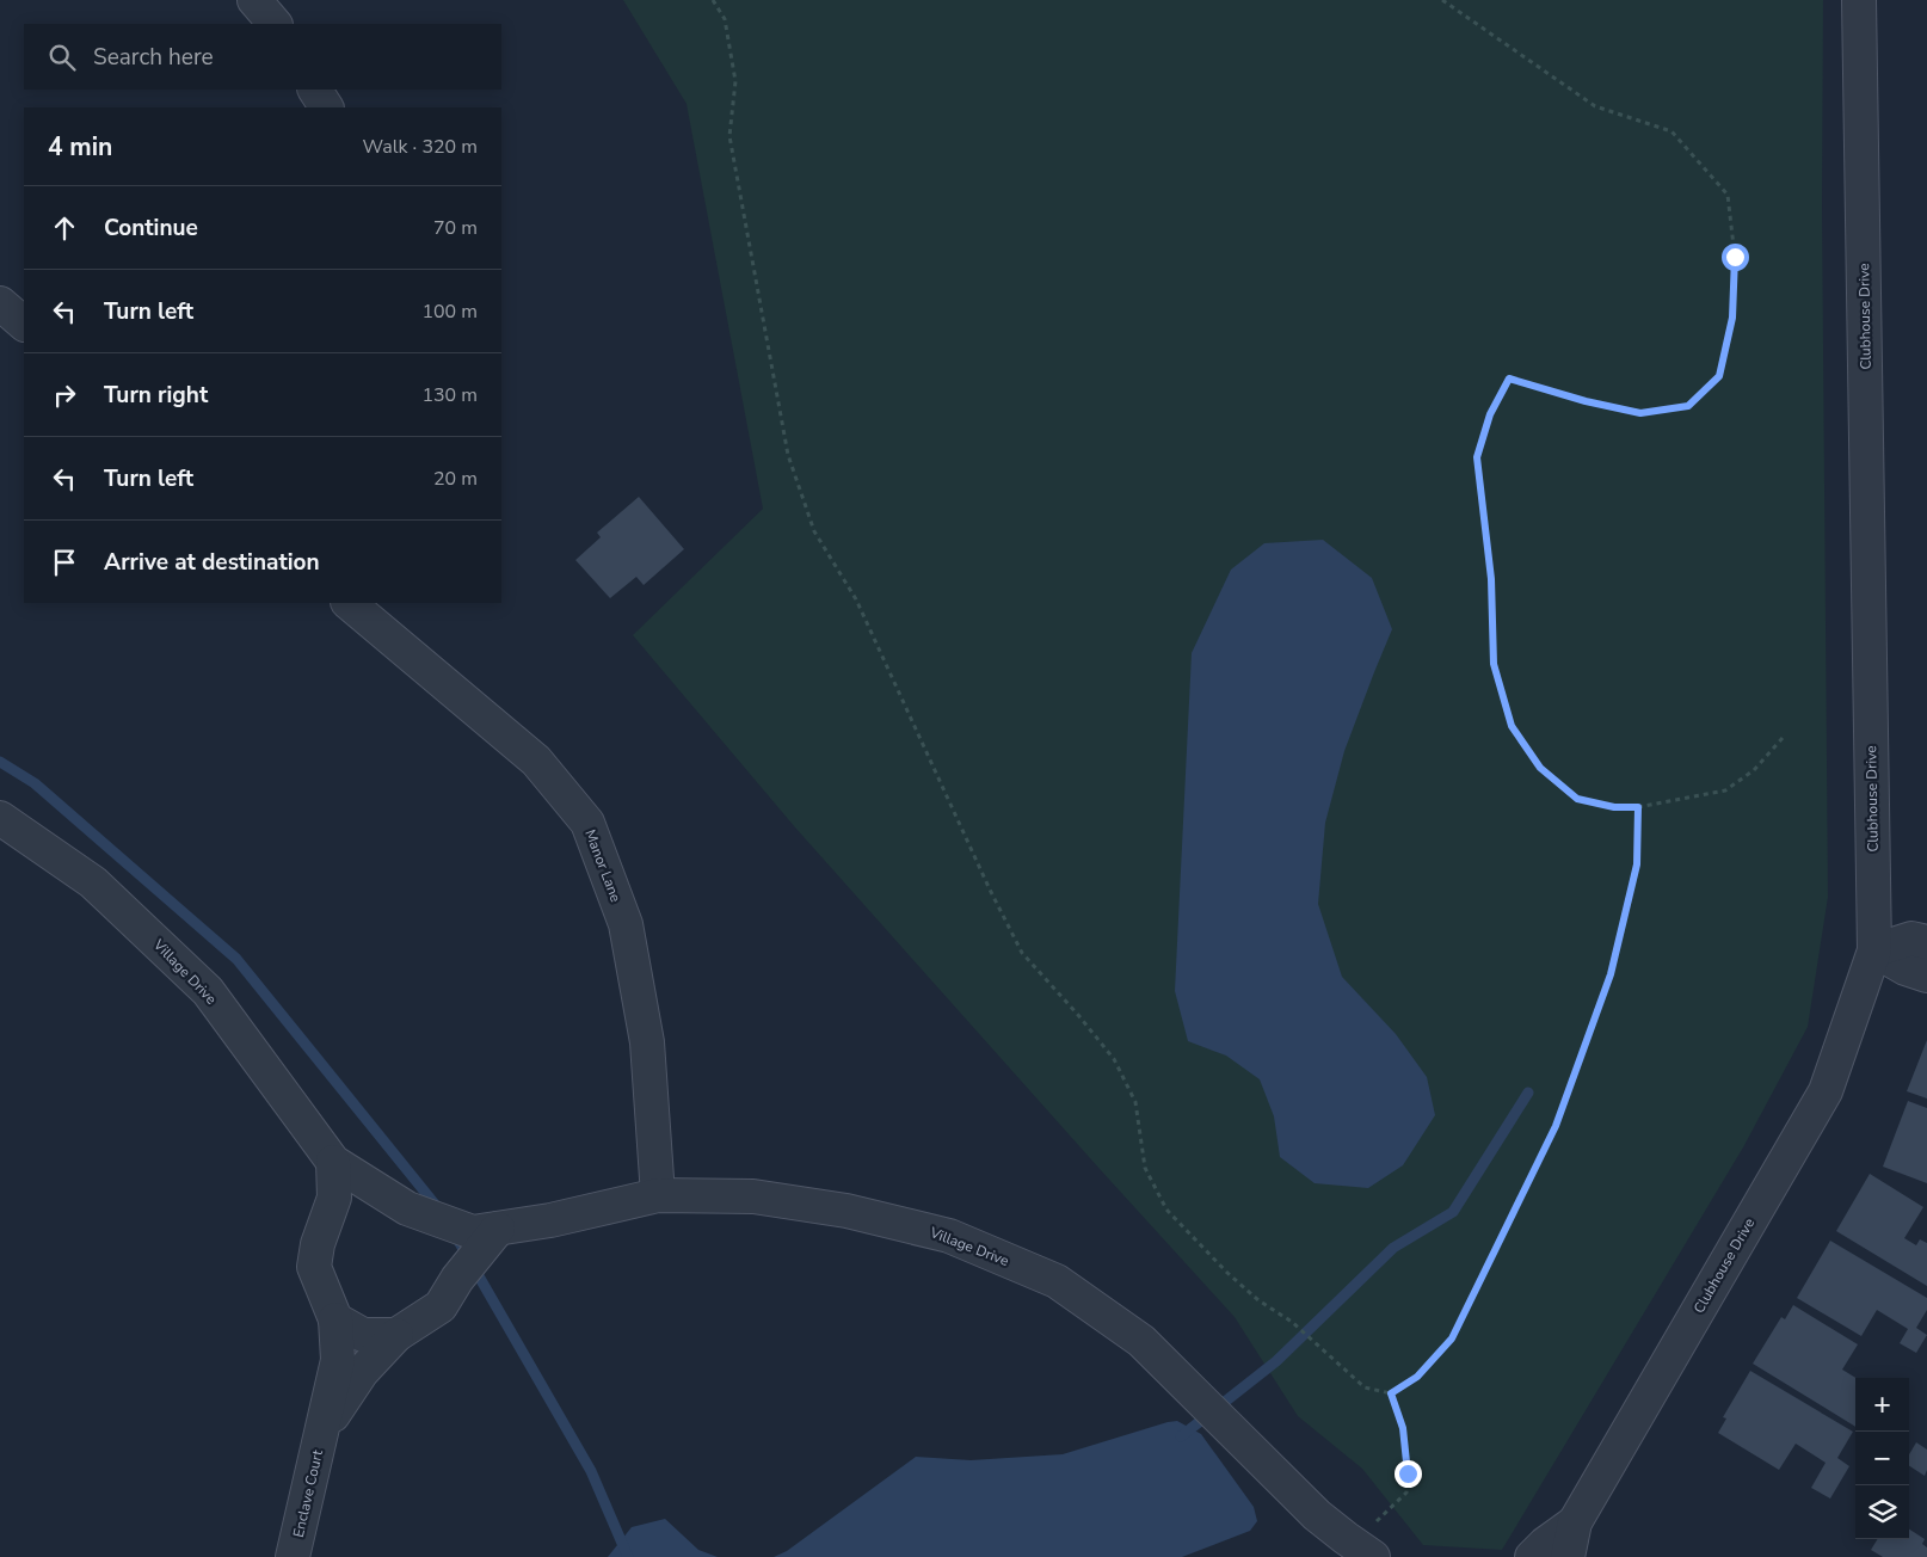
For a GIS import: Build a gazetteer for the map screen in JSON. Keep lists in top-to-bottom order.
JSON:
{
  "streets": {
    "street": [
      "Clubhouse Drive",
      "Manor Lane",
      "Village Drive",
      "Enclave Court"
    ]
  },
  "crossings": [
    ["Manor Lane", "Village Drive"],
    ["Village Drive", "Enclave Court"]
  ],
  "page": {
    "search": "Search here",
    "heading": ["4 min", "Walk · 320 m"],
    "list": [
      ["Continue", "70 m"],
      ["Turn left", "100 m"],
      ["Turn right", "130 m"],
      ["Turn left", "20 m"],
      "Arrive at destination"
    ],
    "map_buttons": ["+", "−"]
  }
}
